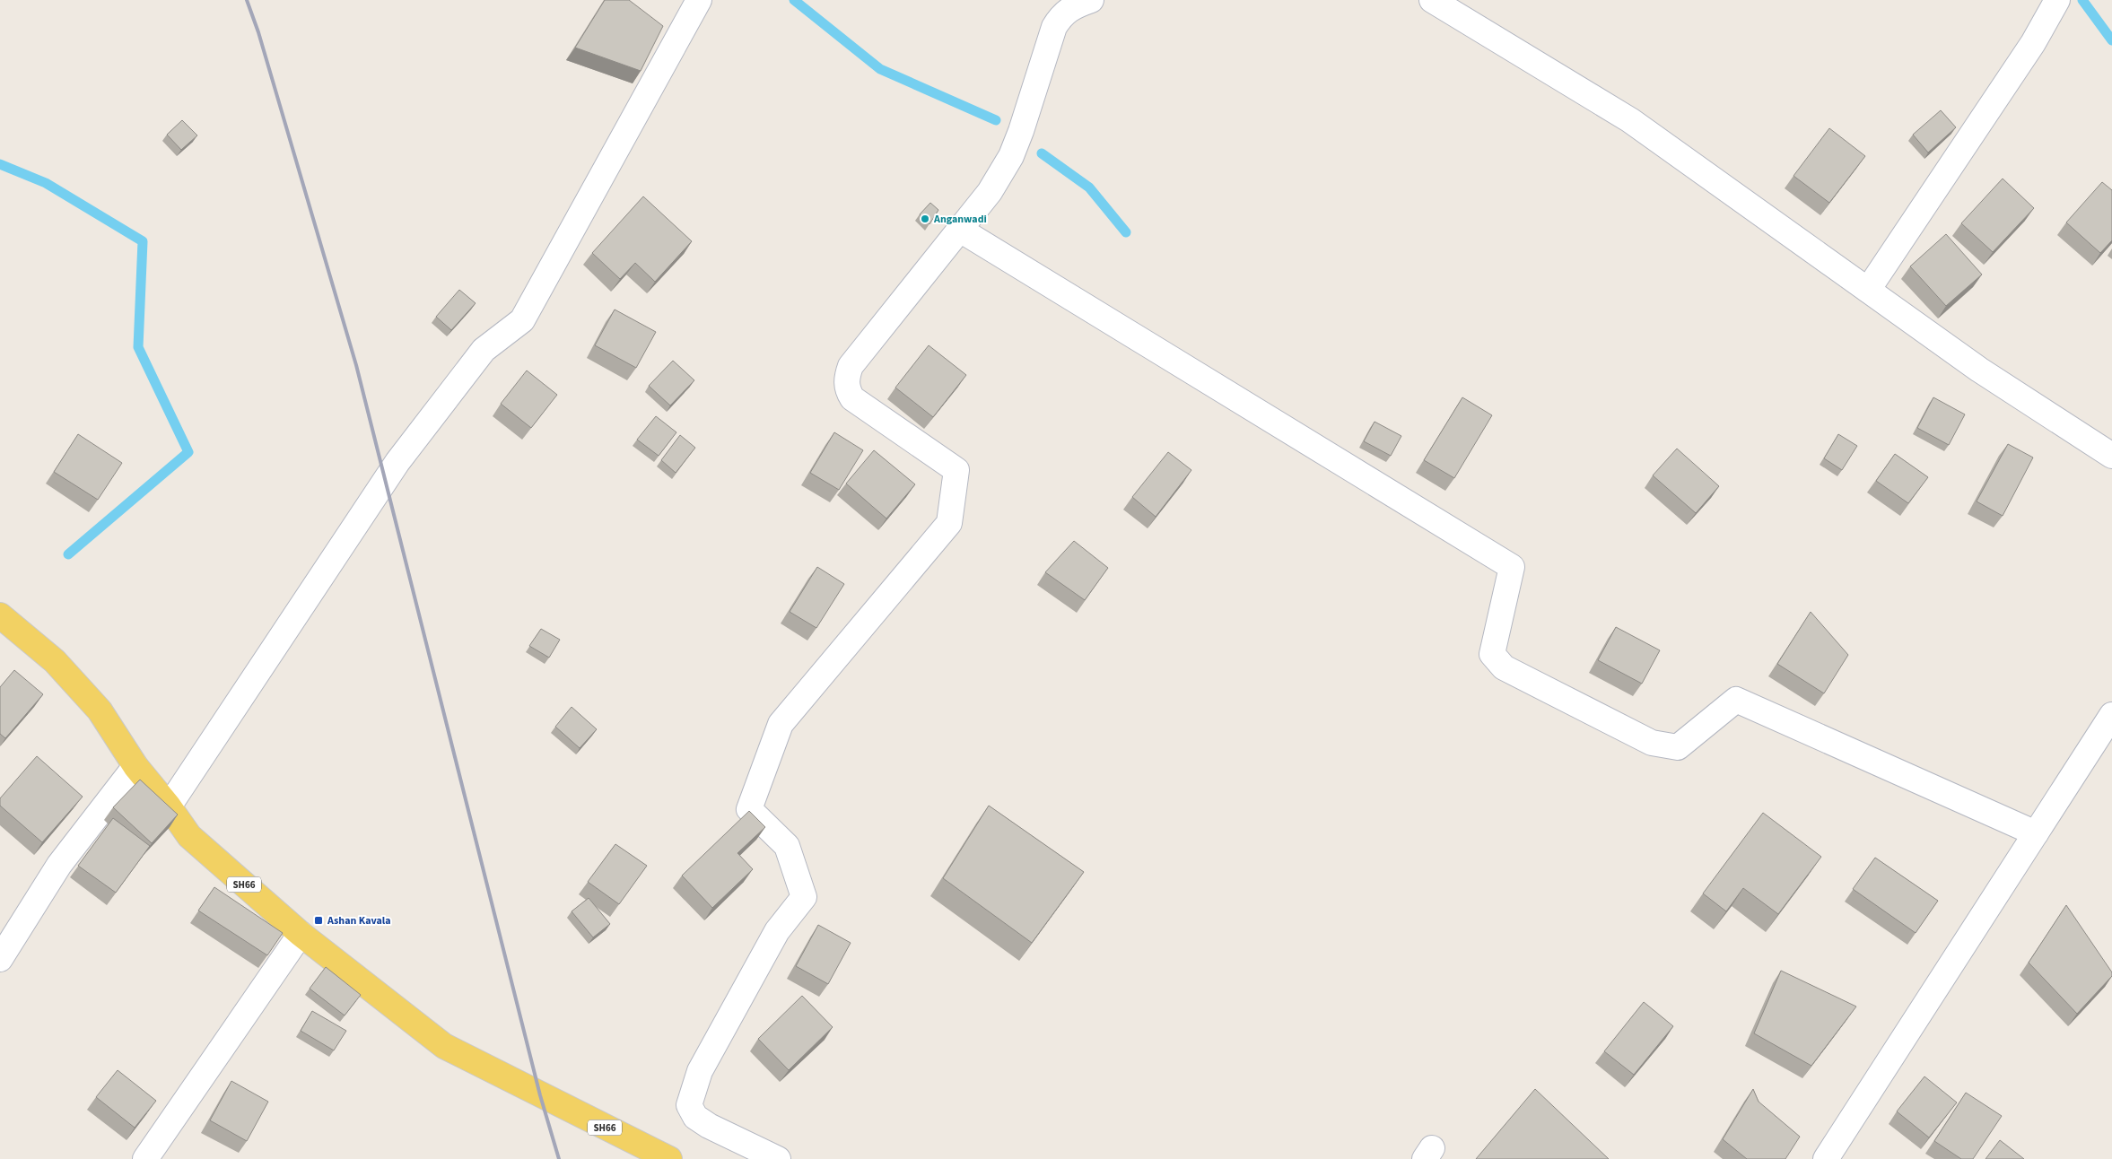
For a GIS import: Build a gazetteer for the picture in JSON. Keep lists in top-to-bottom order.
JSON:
{
  "streets": {
    "main road": ["SH66"]
  },
  "places": {
    "other": ["Anganwadi"],
    "transit": ["Ashan Kavala"]
  }
}
